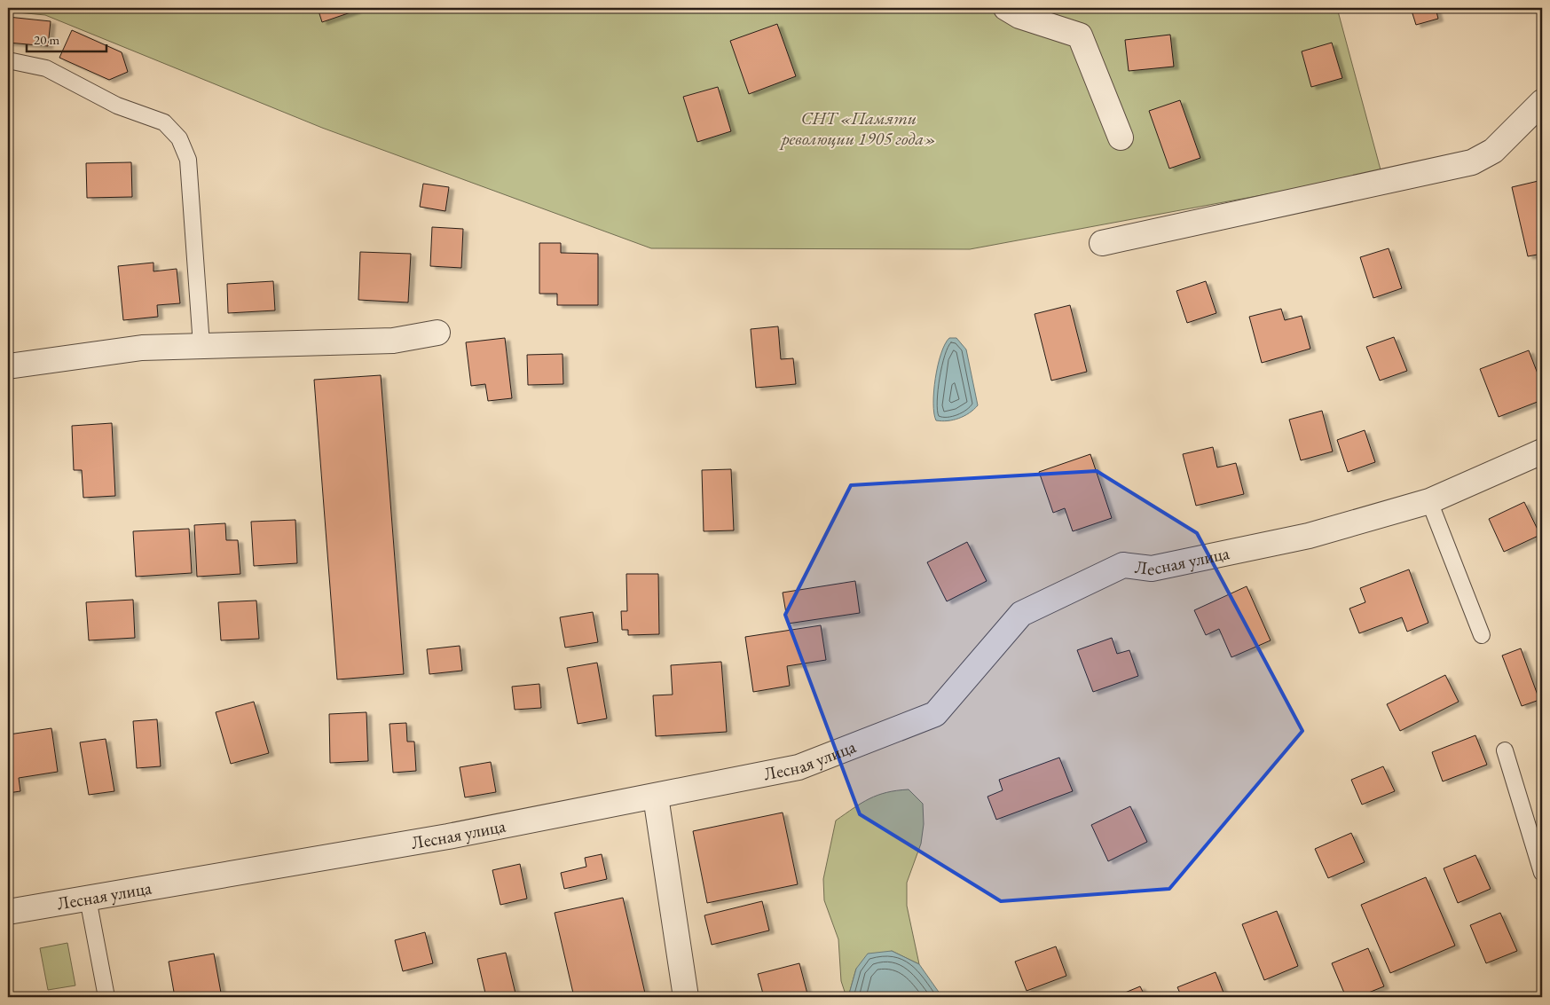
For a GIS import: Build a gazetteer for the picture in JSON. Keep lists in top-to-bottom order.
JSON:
{
  "streets": {
    "street": ["Лесная улица"]
  },
  "parks": ["СНТ «Памяти революции 1905 года»"],
  "scale_bar": "20 m"
}
